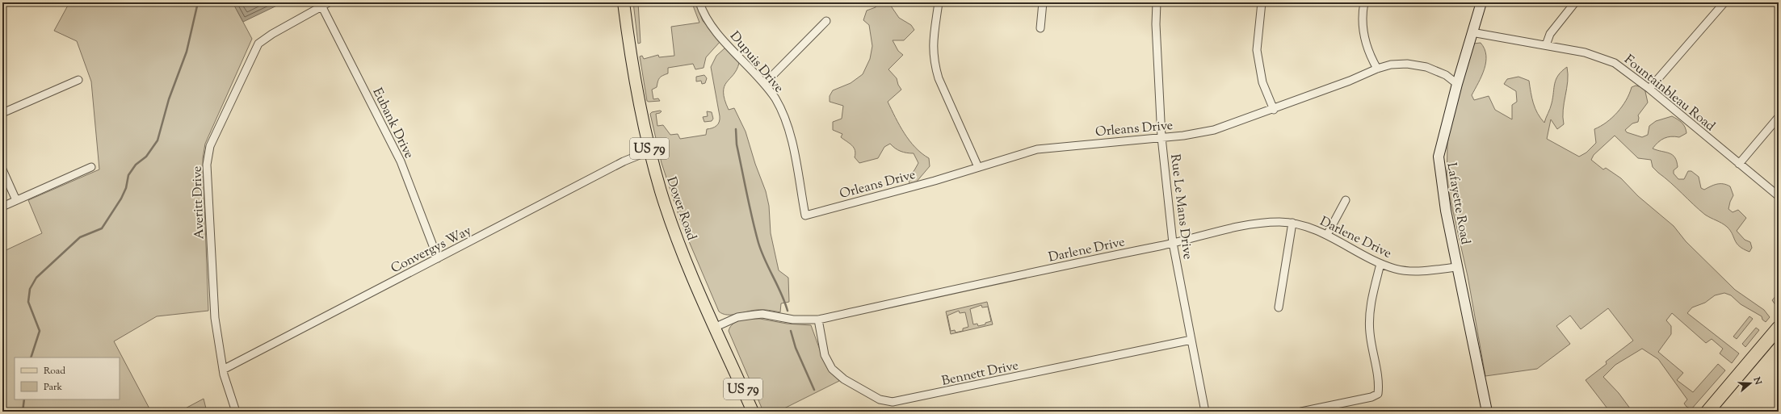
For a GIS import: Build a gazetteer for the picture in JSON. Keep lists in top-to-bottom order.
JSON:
{
  "streets": {
    "main road": ["US 79", "Lafayette Road", "Dover Road"],
    "street": [
      "Dupuis Drive",
      "Fountainbleau Road",
      "Eubank Drive",
      "Orleans Drive",
      "Averitt Drive",
      "Rue Le Mans Drive",
      "Darlene Drive",
      "Convergys Way",
      "Bennett Drive"
    ]
  },
  "crossings": [
    ["Dupuis Drive", "Orleans Drive"],
    ["Fountainbleau Road", "Lafayette Road"],
    ["Eubank Drive", "Averitt Drive"],
    ["Eubank Drive", "Convergys Way"],
    ["Orleans Drive", "Lafayette Road"],
    ["Orleans Drive", "Rue Le Mans Drive"],
    ["Averitt Drive", "Convergys Way"],
    ["Lafayette Road", "Darlene Drive"],
    ["Rue Le Mans Drive", "Darlene Drive"],
    ["Rue Le Mans Drive", "Bennett Drive"],
    ["Dover Road", "Darlene Drive"],
    ["Dover Road", "Convergys Way"],
    ["Darlene Drive", "Bennett Drive"]
  ],
  "legend": ["Road", "Park"],
  "north": "right"
}
